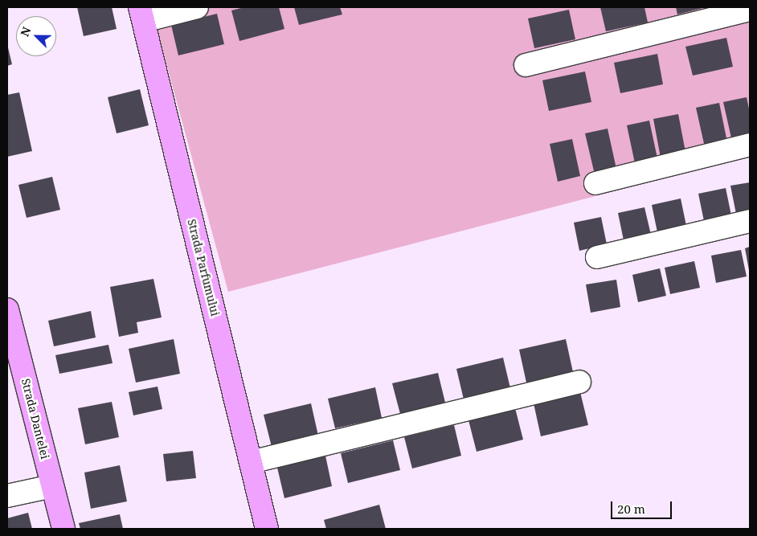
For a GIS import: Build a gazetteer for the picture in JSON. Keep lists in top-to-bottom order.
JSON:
{
  "streets": {
    "street": ["Strada Parfumului", "Strada Dantelei"]
  },
  "scale_bar": "20 m",
  "north": "top left"
}
